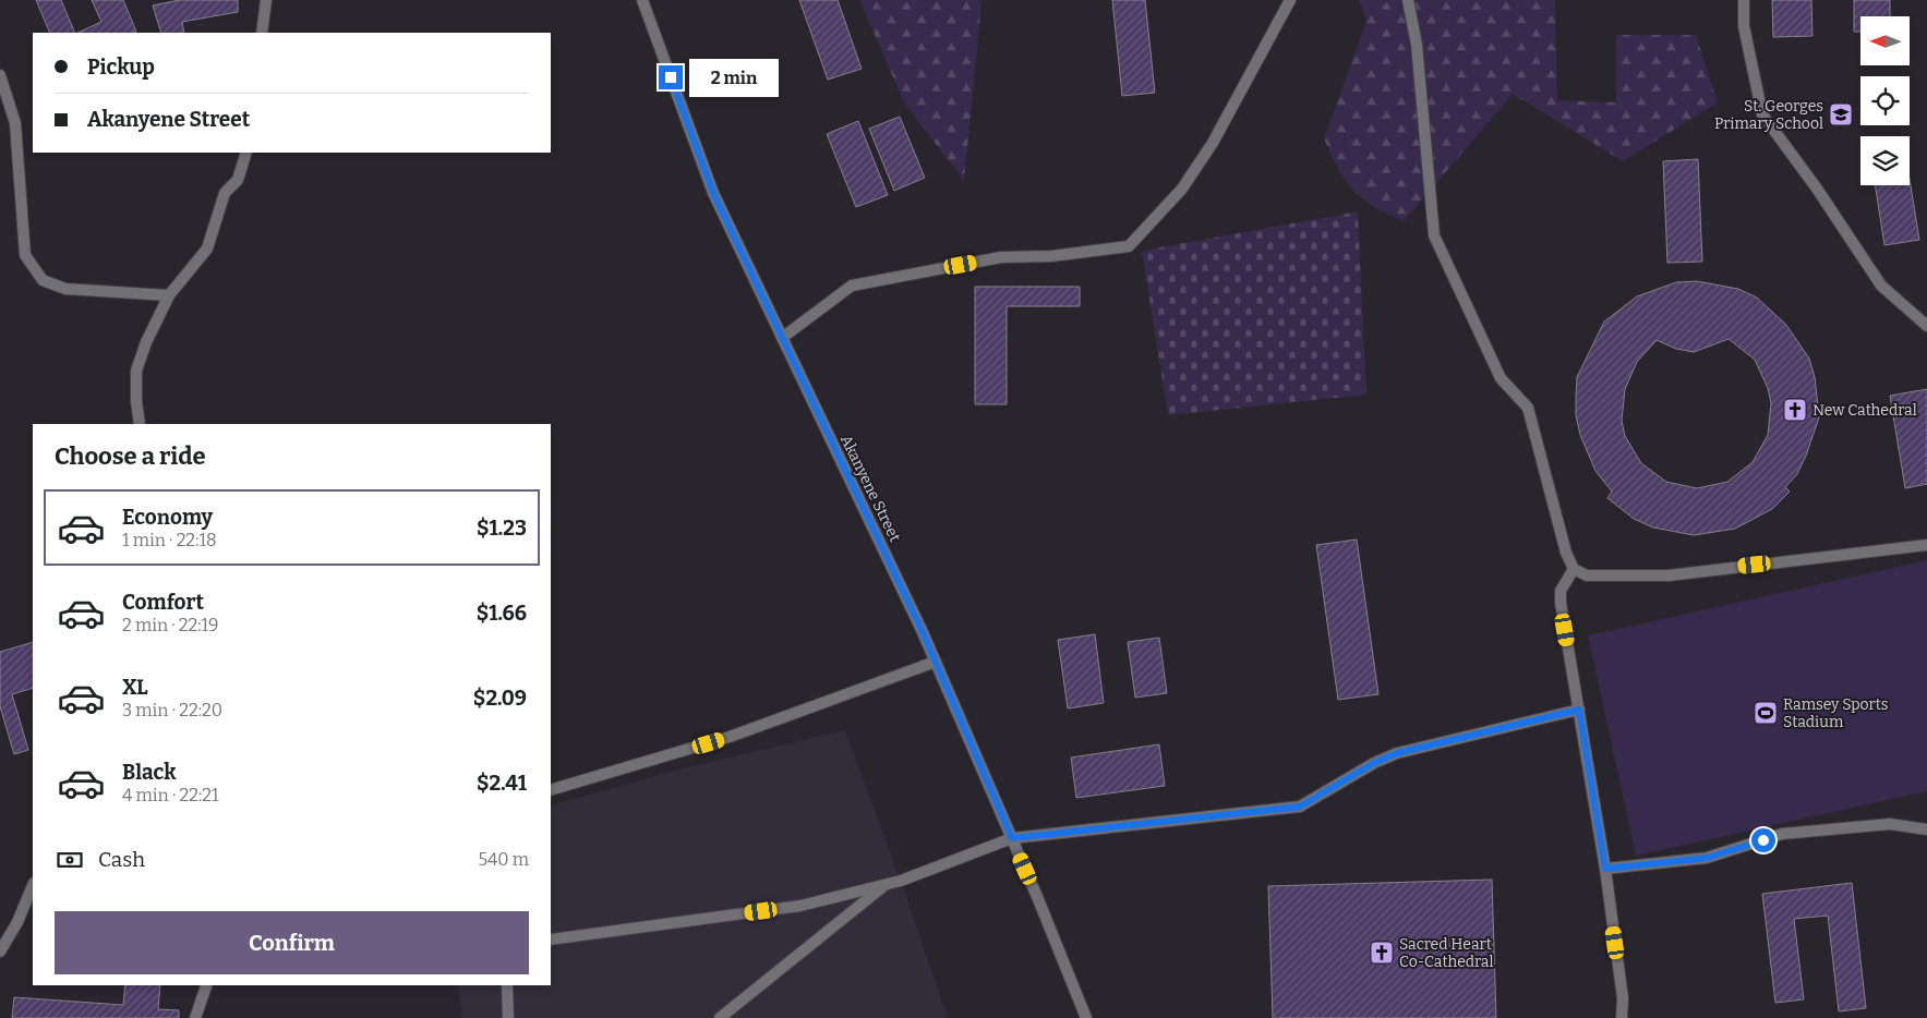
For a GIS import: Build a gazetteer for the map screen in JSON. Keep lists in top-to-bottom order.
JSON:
{
  "streets": {
    "street": ["Akanyene Street"]
  },
  "places": {
    "school or university": ["St. Georges Primary School"],
    "church": ["New Cathedral", "Sacred Heart Co-Cathedral"],
    "sports": ["Ramsey Sports Stadium"]
  },
  "north": "left",
  "page": {
    "banner": ["Pickup", "Akanyene Street"],
    "bubble": "2 min",
    "heading": "Choose a ride",
    "list": [
      {
        "name": "Economy",
        "note": "1 min · 22:18",
        "value": "$1.23"
      },
      {
        "name": "Comfort",
        "note": "2 min · 22:19",
        "value": "$1.66"
      },
      {
        "name": "XL",
        "note": "3 min · 22:20",
        "value": "$2.09"
      },
      {
        "name": "Black",
        "note": "4 min · 22:21",
        "value": "$2.41"
      }
    ],
    "pay": ["Cash", "540 m"],
    "buttons": "Confirm"
  }
}
